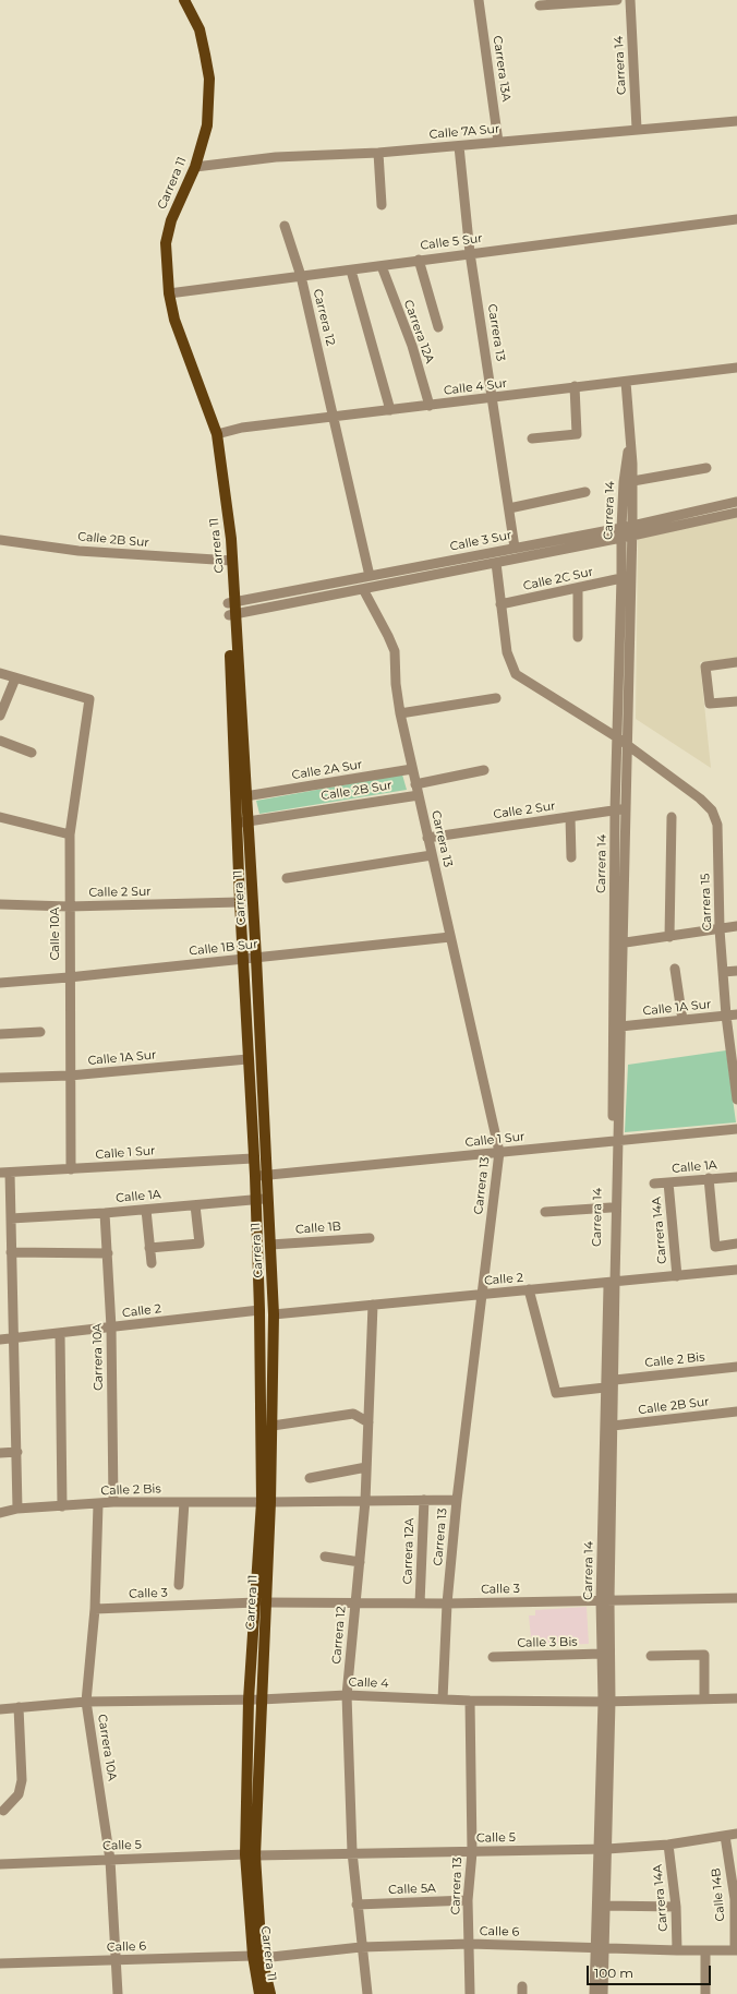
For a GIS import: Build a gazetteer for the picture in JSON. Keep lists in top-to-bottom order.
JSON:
{
  "streets": {
    "main road": ["Carrera 11"],
    "street": [
      "Carrera 14",
      "Carrera 13A",
      "Calle 7A Sur",
      "Calle 5 Sur",
      "Carrera 12",
      "Carrera 12A",
      "Carrera 13",
      "Calle 4 Sur",
      "Calle 2B Sur",
      "Calle 3 Sur",
      "Calle 2C Sur",
      "Calle 2A Sur",
      "Calle 2 Sur",
      "Carrera 15",
      "Calle 10A",
      "Calle 1B Sur",
      "Calle 1A Sur",
      "Calle 1 Sur",
      "Calle 1A",
      "Calle 1B",
      "Carrera 14A",
      "Calle 2",
      "Carrera 10A",
      "Calle 2 Bis",
      "Calle 3",
      "Calle 3 Bis",
      "Calle 4",
      "Calle 5",
      "Calle 5A",
      "Calle 14B",
      "Calle 6"
    ]
  },
  "crossings": [
    ["Carrera 14", "Calle 7A Sur"],
    ["Carrera 14", "Calle 4 Sur"],
    ["Carrera 14", "Calle 2B Sur"],
    ["Carrera 14", "Calle 3 Sur"],
    ["Carrera 14", "Calle 2C Sur"],
    ["Carrera 14", "Calle 2 Sur"],
    ["Carrera 14", "Carrera 15"],
    ["Carrera 14", "Calle 1A Sur"],
    ["Carrera 14", "Calle 1 Sur"],
    ["Carrera 14", "Calle 2"],
    ["Carrera 14", "Calle 2 Bis"],
    ["Carrera 14", "Calle 3"],
    ["Carrera 14", "Calle 3 Bis"],
    ["Carrera 14", "Calle 4"],
    ["Carrera 14", "Calle 5"],
    ["Carrera 14", "Calle 6"],
    ["Carrera 13A", "Calle 7A Sur"],
    ["Calle 7A Sur", "Carrera 11"],
    ["Calle 7A Sur", "Carrera 13"],
    ["Carrera 11", "Calle 5 Sur"],
    ["Carrera 11", "Calle 4 Sur"],
    ["Carrera 11", "Calle 2B Sur"],
    ["Carrera 11", "Calle 3 Sur"],
    ["Carrera 11", "Calle 2A Sur"],
    ["Carrera 11", "Calle 2 Sur"],
    ["Carrera 11", "Calle 1B Sur"],
    ["Carrera 11", "Calle 1A Sur"],
    ["Carrera 11", "Calle 1 Sur"],
    ["Carrera 11", "Calle 1A"],
    ["Carrera 11", "Calle 1B"],
    ["Carrera 11", "Calle 2"],
    ["Carrera 11", "Calle 2 Bis"],
    ["Carrera 11", "Calle 3"],
    ["Carrera 11", "Calle 4"],
    ["Carrera 11", "Calle 5"],
    ["Carrera 11", "Calle 6"],
    ["Calle 5 Sur", "Carrera 12"],
    ["Calle 5 Sur", "Carrera 12A"],
    ["Calle 5 Sur", "Carrera 13"],
    ["Carrera 12", "Calle 4 Sur"],
    ["Carrera 12", "Calle 2"],
    ["Carrera 12", "Calle 2 Bis"],
    ["Carrera 12", "Calle 3"],
    ["Carrera 12", "Calle 4"],
    ["Carrera 12", "Calle 5"],
    ["Carrera 12", "Calle 5A"],
    ["Carrera 12", "Calle 6"],
    ["Carrera 12A", "Calle 4 Sur"],
    ["Carrera 12A", "Calle 2 Bis"],
    ["Carrera 12A", "Calle 3"],
    ["Carrera 13", "Calle 4 Sur"],
    ["Carrera 13", "Calle 2B Sur"],
    ["Carrera 13", "Calle 3 Sur"],
    ["Carrera 13", "Calle 2A Sur"],
    ["Carrera 13", "Calle 2 Sur"],
    ["Carrera 13", "Calle 1B Sur"],
    ["Carrera 13", "Calle 1 Sur"],
    ["Carrera 13", "Calle 2"],
    ["Carrera 13", "Calle 2 Bis"],
    ["Carrera 13", "Calle 3"],
    ["Carrera 13", "Calle 4"],
    ["Carrera 13", "Calle 5"],
    ["Carrera 13", "Calle 5A"],
    ["Carrera 13", "Calle 6"],
    ["Calle 3 Sur", "Carrera 15"],
    ["Calle 2C Sur", "Carrera 15"],
    ["Calle 2 Sur", "Calle 10A"],
    ["Carrera 15", "Calle 1A Sur"],
    ["Calle 10A", "Calle 1B Sur"],
    ["Calle 10A", "Calle 1A Sur"],
    ["Calle 10A", "Calle 1 Sur"],
    ["Calle 1A", "Carrera 14A"],
    ["Calle 1A", "Carrera 10A"],
    ["Carrera 14A", "Calle 2"],
    ["Carrera 14A", "Calle 5"],
    ["Carrera 14A", "Calle 6"],
    ["Calle 2", "Carrera 10A"],
    ["Carrera 10A", "Calle 2 Bis"],
    ["Carrera 10A", "Calle 3"],
    ["Carrera 10A", "Calle 4"],
    ["Carrera 10A", "Calle 5"],
    ["Carrera 10A", "Calle 6"],
    ["Calle 5", "Calle 14B"],
    ["Calle 14B", "Calle 6"]
  ],
  "scale_bar": "100 m"
}
